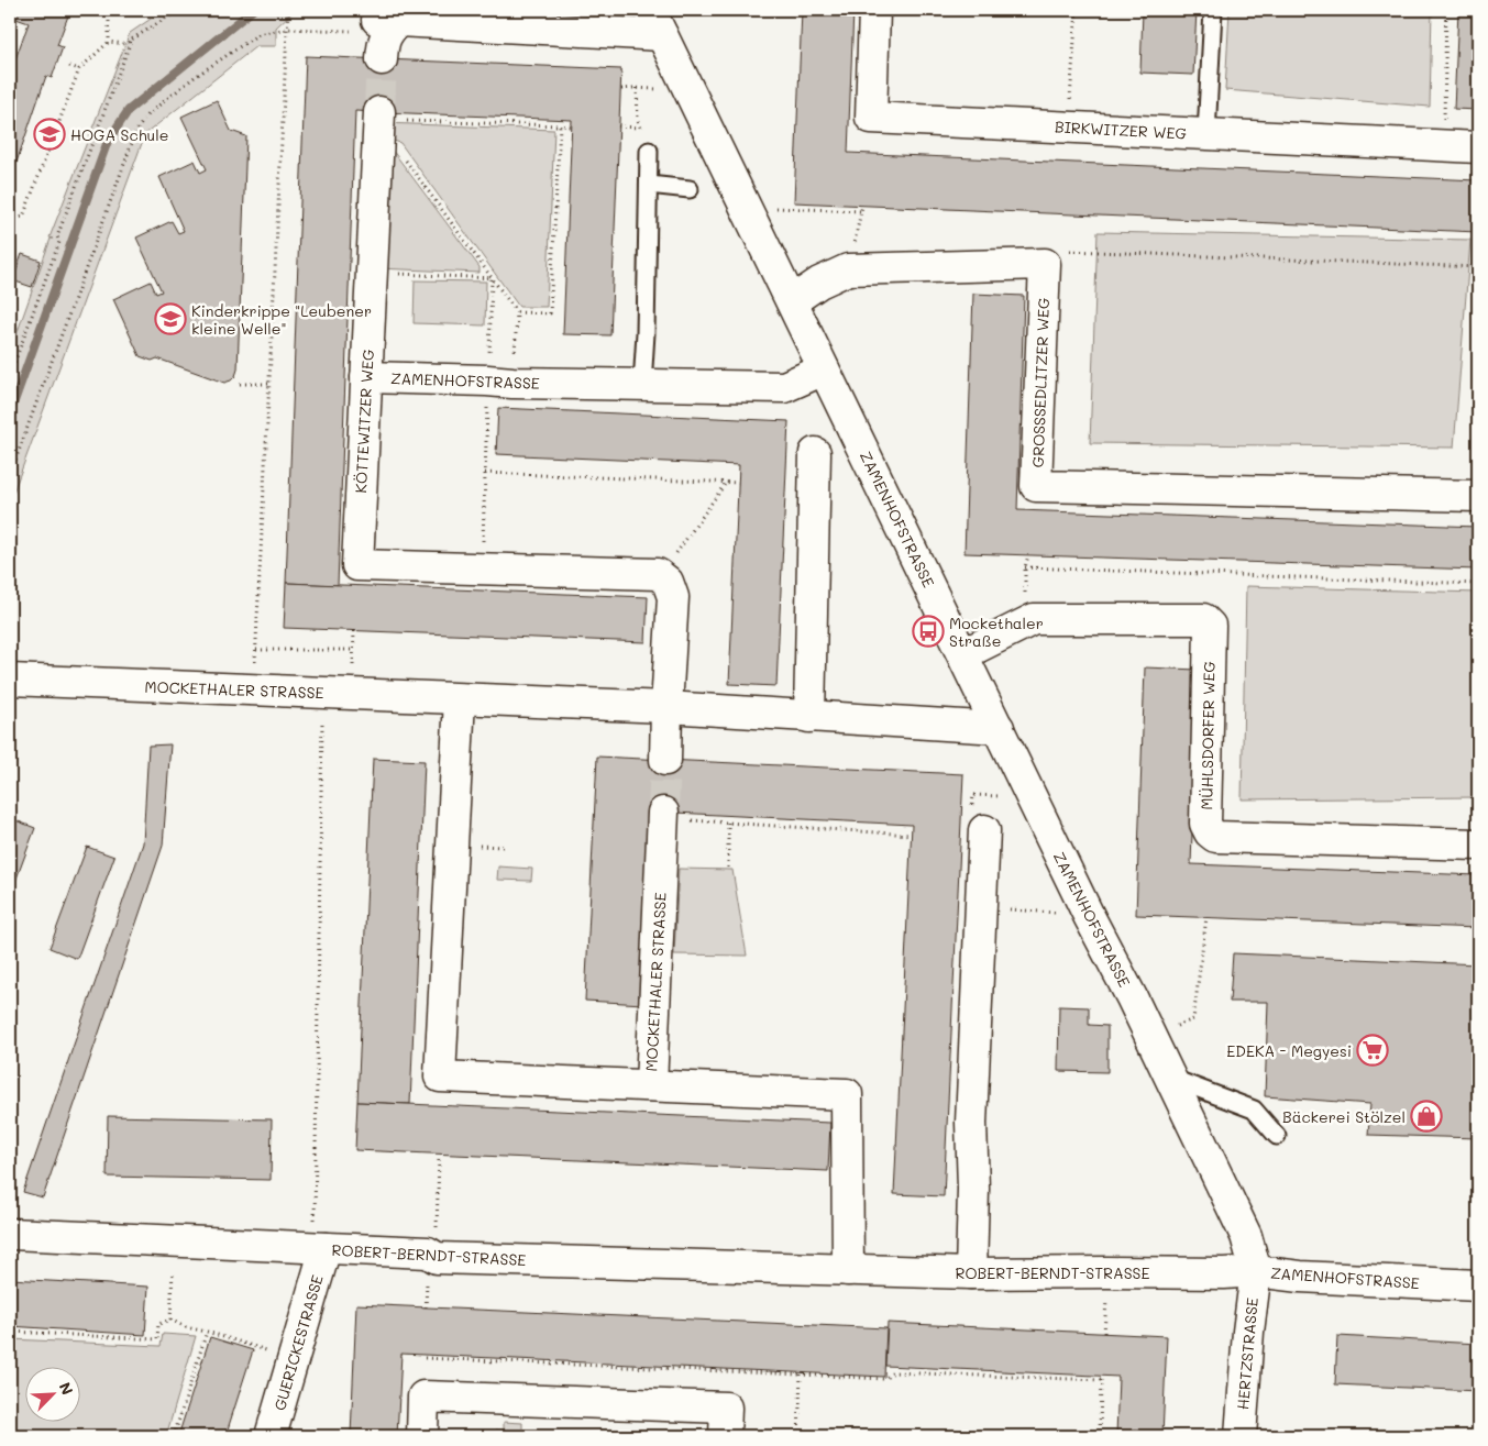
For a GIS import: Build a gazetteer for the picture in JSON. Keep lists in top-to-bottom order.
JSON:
{
  "streets": {
    "street": [
      "BIRKWITZER WEG",
      "ZAMENHOFSTRASSE",
      "GROSSSEDLITZER WEG",
      "KÖTTEWITZER WEG",
      "MOCKETHALER STRASSE",
      "MÜHLSDORFER WEG",
      "ROBERT-BERNDT-STRASSE",
      "GUERICKESTRASSE",
      "HERTZSTRASSE"
    ]
  },
  "crossings": [
    ["ZAMENHOFSTRASSE", "KÖTTEWITZER WEG"],
    ["ZAMENHOFSTRASSE", "MOCKETHALER STRASSE"],
    ["ZAMENHOFSTRASSE", "MÜHLSDORFER WEG"],
    ["ZAMENHOFSTRASSE", "ROBERT-BERNDT-STRASSE"],
    ["ZAMENHOFSTRASSE", "HERTZSTRASSE"],
    ["ROBERT-BERNDT-STRASSE", "GUERICKESTRASSE"],
    ["ROBERT-BERNDT-STRASSE", "HERTZSTRASSE"]
  ],
  "places": {
    "school or university": ["HOGA Schule", "Kinderkrippe \"Leubener kleine Welle\""],
    "bus stop": ["Mockethaler Straße"],
    "supermarket": ["EDEKA - Megyesi"],
    "shop": ["Bäckerei Stölzel"]
  },
  "north": "top right"
}
